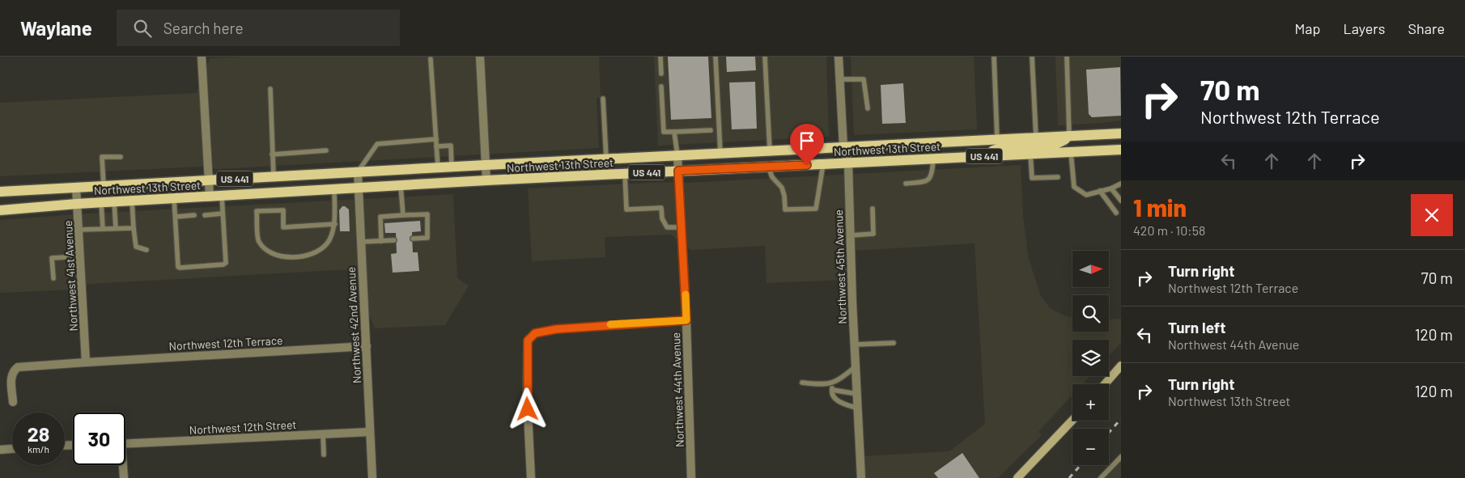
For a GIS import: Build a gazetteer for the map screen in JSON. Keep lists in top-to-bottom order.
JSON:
{
  "streets": {
    "main road": ["Northwest 13th Street", "US 441"],
    "street": [
      "Northwest 45th Avenue",
      "Northwest 41st Avenue",
      "Northwest 42nd Avenue",
      "Northwest 12th Terrace",
      "Northwest 44th Avenue",
      "Northwest 12th Street"
    ]
  },
  "crossings": [
    ["Northwest 13th Street", "Northwest 45th Avenue"],
    ["Northwest 13th Street", "Northwest 41st Avenue"],
    ["Northwest 13th Street", "Northwest 42nd Avenue"],
    ["Northwest 13th Street", "Northwest 44th Avenue"],
    ["Northwest 41st Avenue", "Northwest 12th Terrace"],
    ["Northwest 42nd Avenue", "Northwest 12th Terrace"],
    ["Northwest 42nd Avenue", "Northwest 12th Street"]
  ],
  "north": "right",
  "page": {
    "header": "Waylane",
    "search": "Search here",
    "nav": ["Map", "Layers", "Share"],
    "turn": ["70 m", "Northwest 12th Terrace"],
    "heading": ["1 min", "420 m · 10:58"],
    "list": [
      {
        "name": "Turn right",
        "note": "Northwest 12th Terrace",
        "value": "70 m"
      },
      {
        "name": "Turn left",
        "note": "Northwest 44th Avenue",
        "value": "120 m"
      },
      {
        "name": "Turn right",
        "note": "Northwest 13th Street",
        "value": "120 m"
      }
    ],
    "map_buttons": ["+", "−"],
    "speed": "28 km/h",
    "limit": "30"
  }
}
